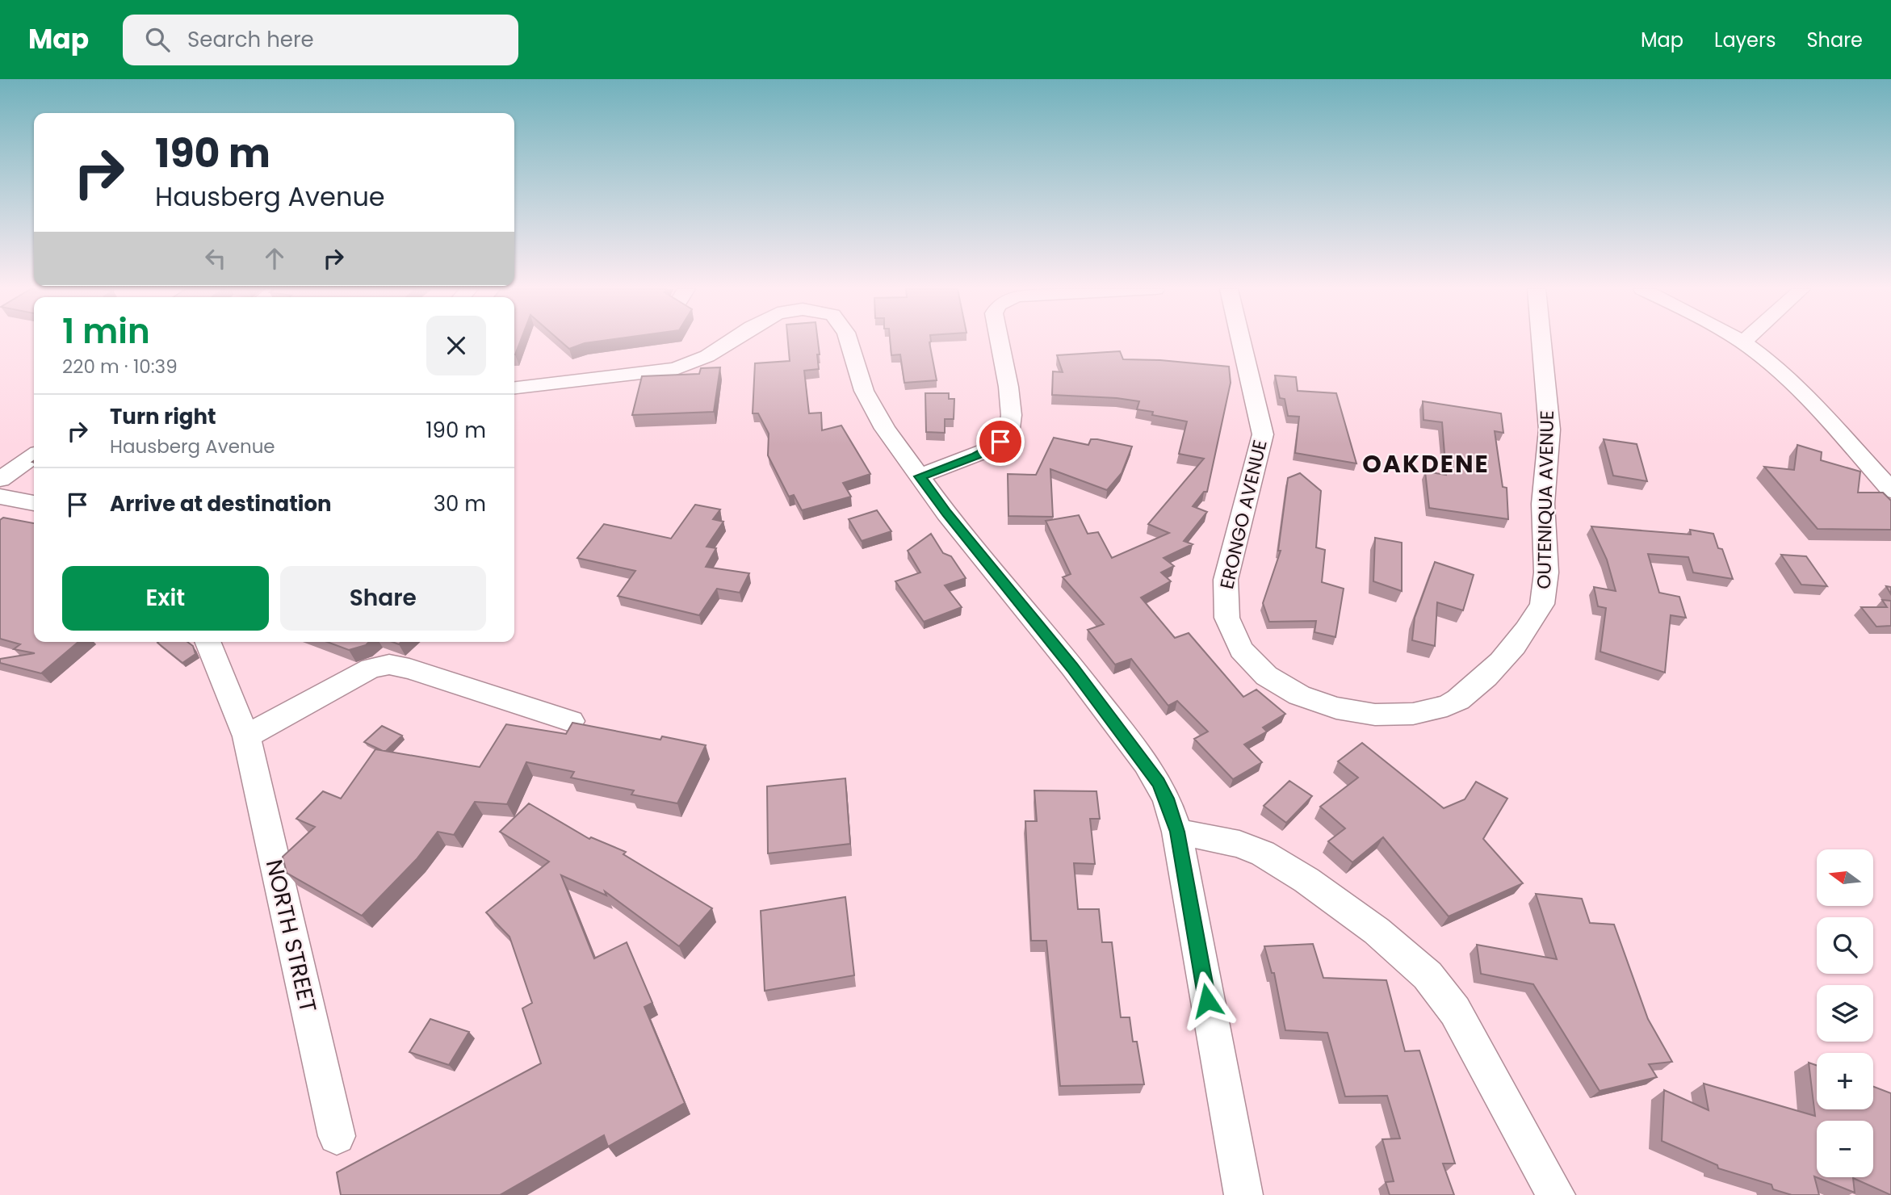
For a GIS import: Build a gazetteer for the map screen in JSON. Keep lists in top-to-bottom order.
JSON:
{
  "streets": {
    "street": ["OUTENIQUA AVENUE", "ERONGO AVENUE", "NORTH STREET"]
  },
  "crossings": [
    ["OUTENIQUA AVENUE", "ERONGO AVENUE"]
  ],
  "districts": ["OAKDENE"],
  "north": "left",
  "page": {
    "header": "Map",
    "search": "Search here",
    "nav": ["Map", "Layers", "Share"],
    "turn": ["190 m", "Hausberg Avenue"],
    "heading": ["1 min", "220 m · 10:39"],
    "list": [
      {
        "name": "Turn right",
        "note": "Hausberg Avenue",
        "value": "190 m"
      },
      {
        "name": "Arrive at destination",
        "value": "30 m"
      }
    ],
    "buttons": ["Exit", "Share"],
    "map_buttons": ["+", "−"]
  }
}
